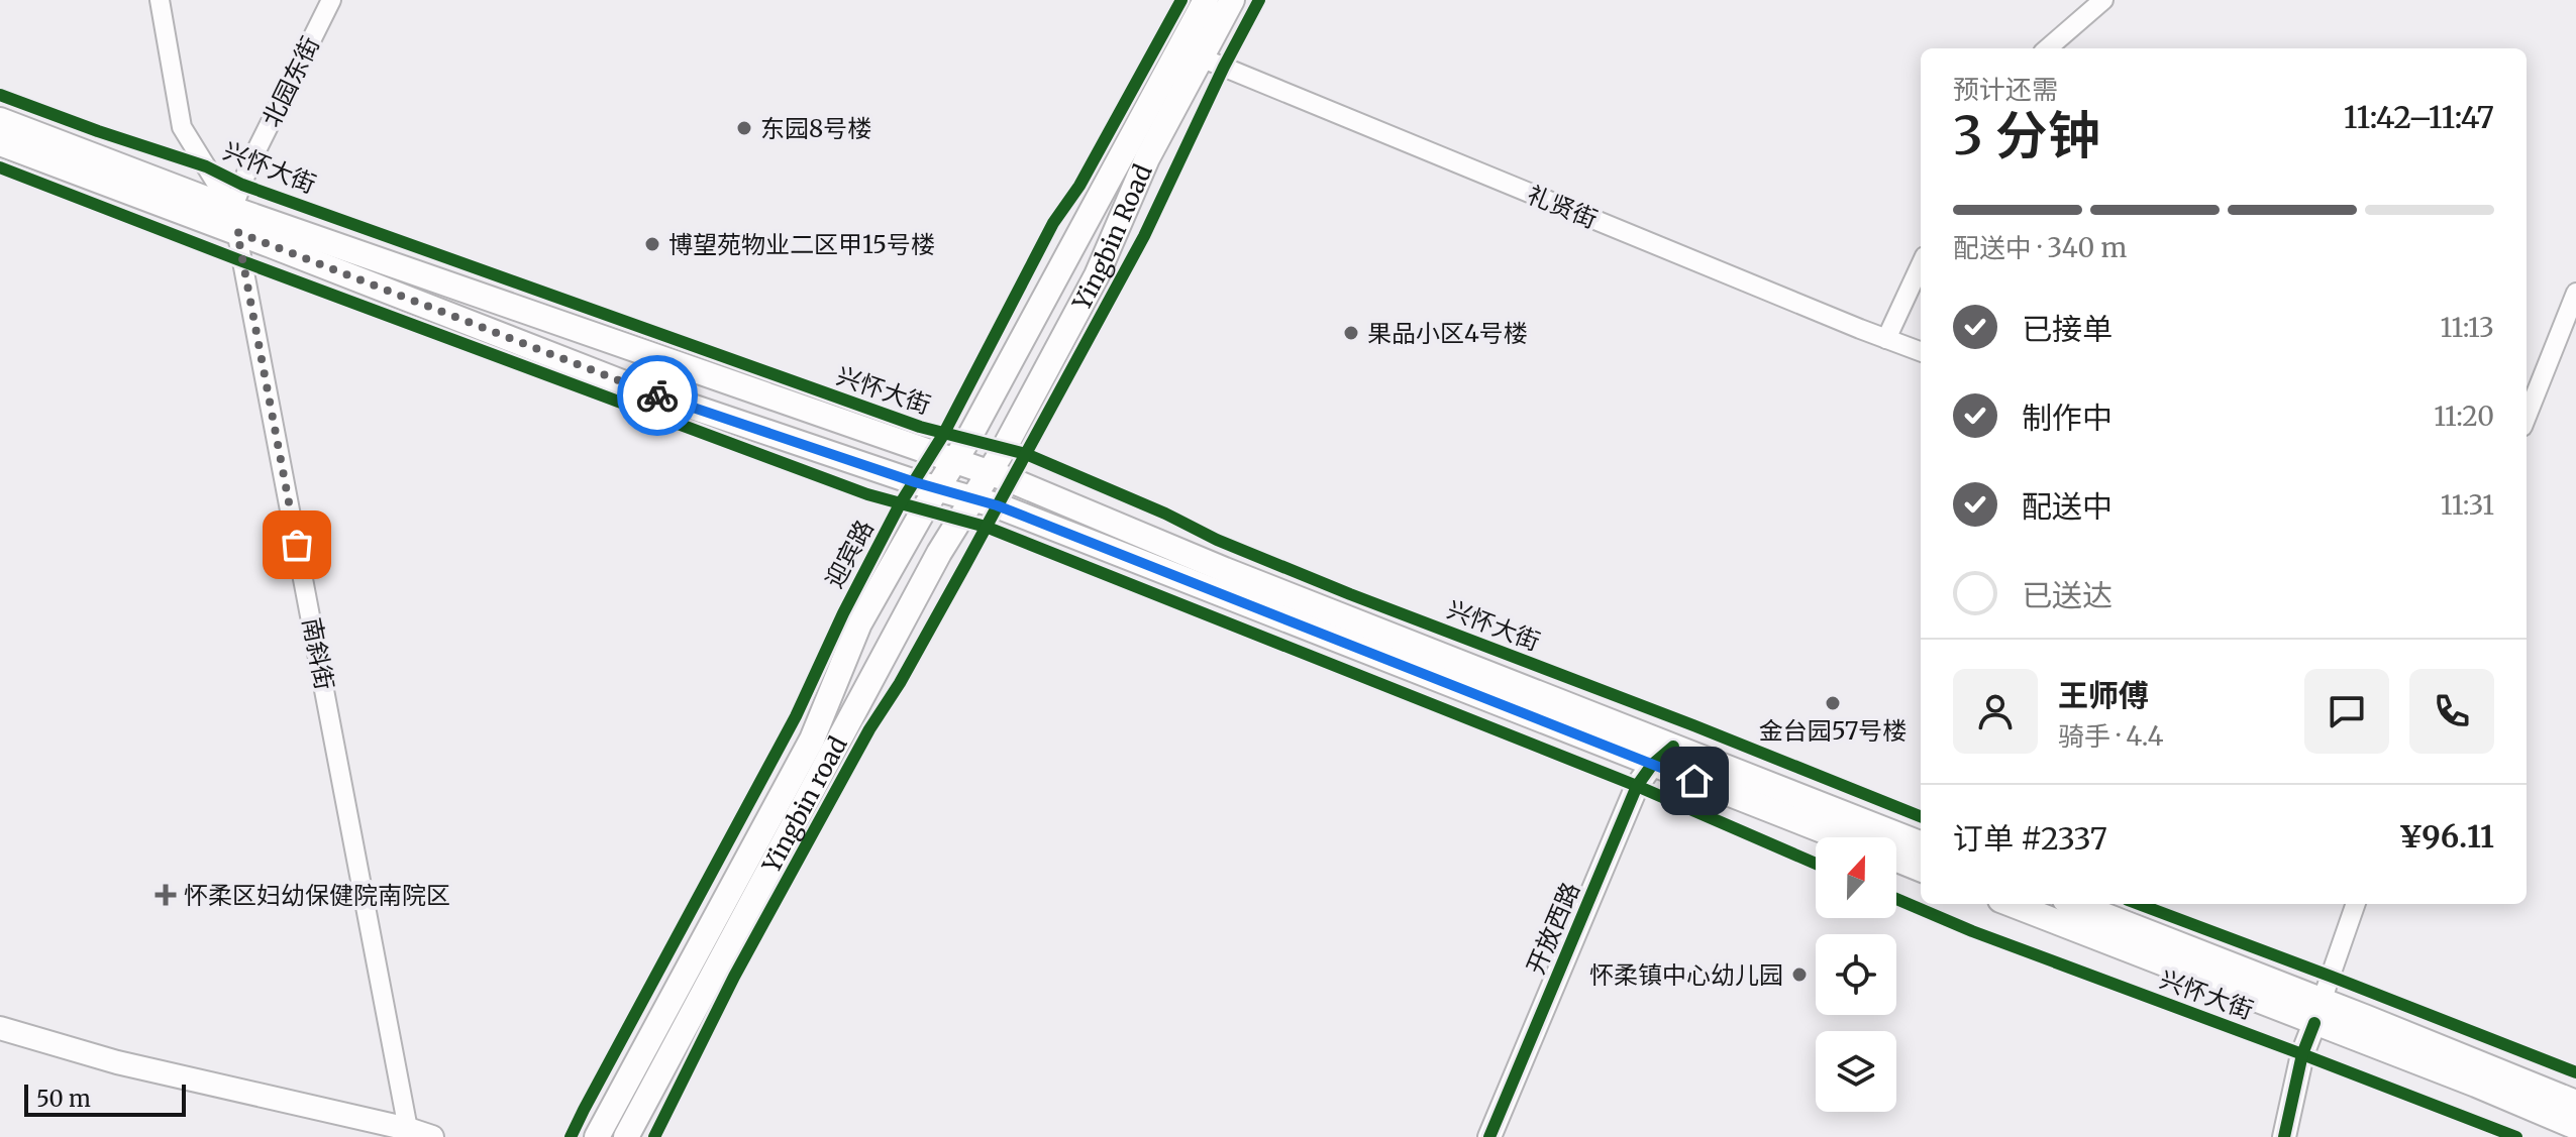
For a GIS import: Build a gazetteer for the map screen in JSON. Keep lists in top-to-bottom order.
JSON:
{
  "streets": {
    "main road": [
      "兴怀大街",
      "Yingbin Road",
      "迎宾路",
      "Yingbin road"
    ],
    "street": [
      "北园东街",
      "礼贤街",
      "南斜街",
      "开放西路"
    ]
  },
  "crossings": [
    ["北园东街", "兴怀大街"],
    ["北园东街", "南斜街"],
    ["兴怀大街", "Yingbin Road"],
    ["兴怀大街", "迎宾路"],
    ["兴怀大街", "南斜街"],
    ["兴怀大街", "Yingbin road"],
    ["兴怀大街", "开放西路"],
    ["礼贤街", "Yingbin Road"],
    ["Yingbin Road", "迎宾路"],
    ["Yingbin Road", "Yingbin road"]
  ],
  "places": {
    "other": [
      "东园8号楼",
      "博望苑物业二区甲15号楼",
      "果品小区4号楼",
      "金台园57号楼",
      "怀柔镇中心幼儿园"
    ],
    "health": ["怀柔区妇幼保健院南院区"]
  },
  "scale_bar": "50 m",
  "north": "top",
  "page": {
    "heading": ["3 分钟", "预计还需", "11:42–11:47"],
    "panel": [
      "王师傅",
      "骑手 · 4.4",
      "订单 #2337",
      "¥96.11"
    ],
    "bar": "配送中 · 340 m",
    "list": [
      ["已接单", "11:13"],
      ["制作中", "11:20"],
      ["配送中", "11:31"],
      "已送达"
    ],
    "scale": "50 m"
  }
}
